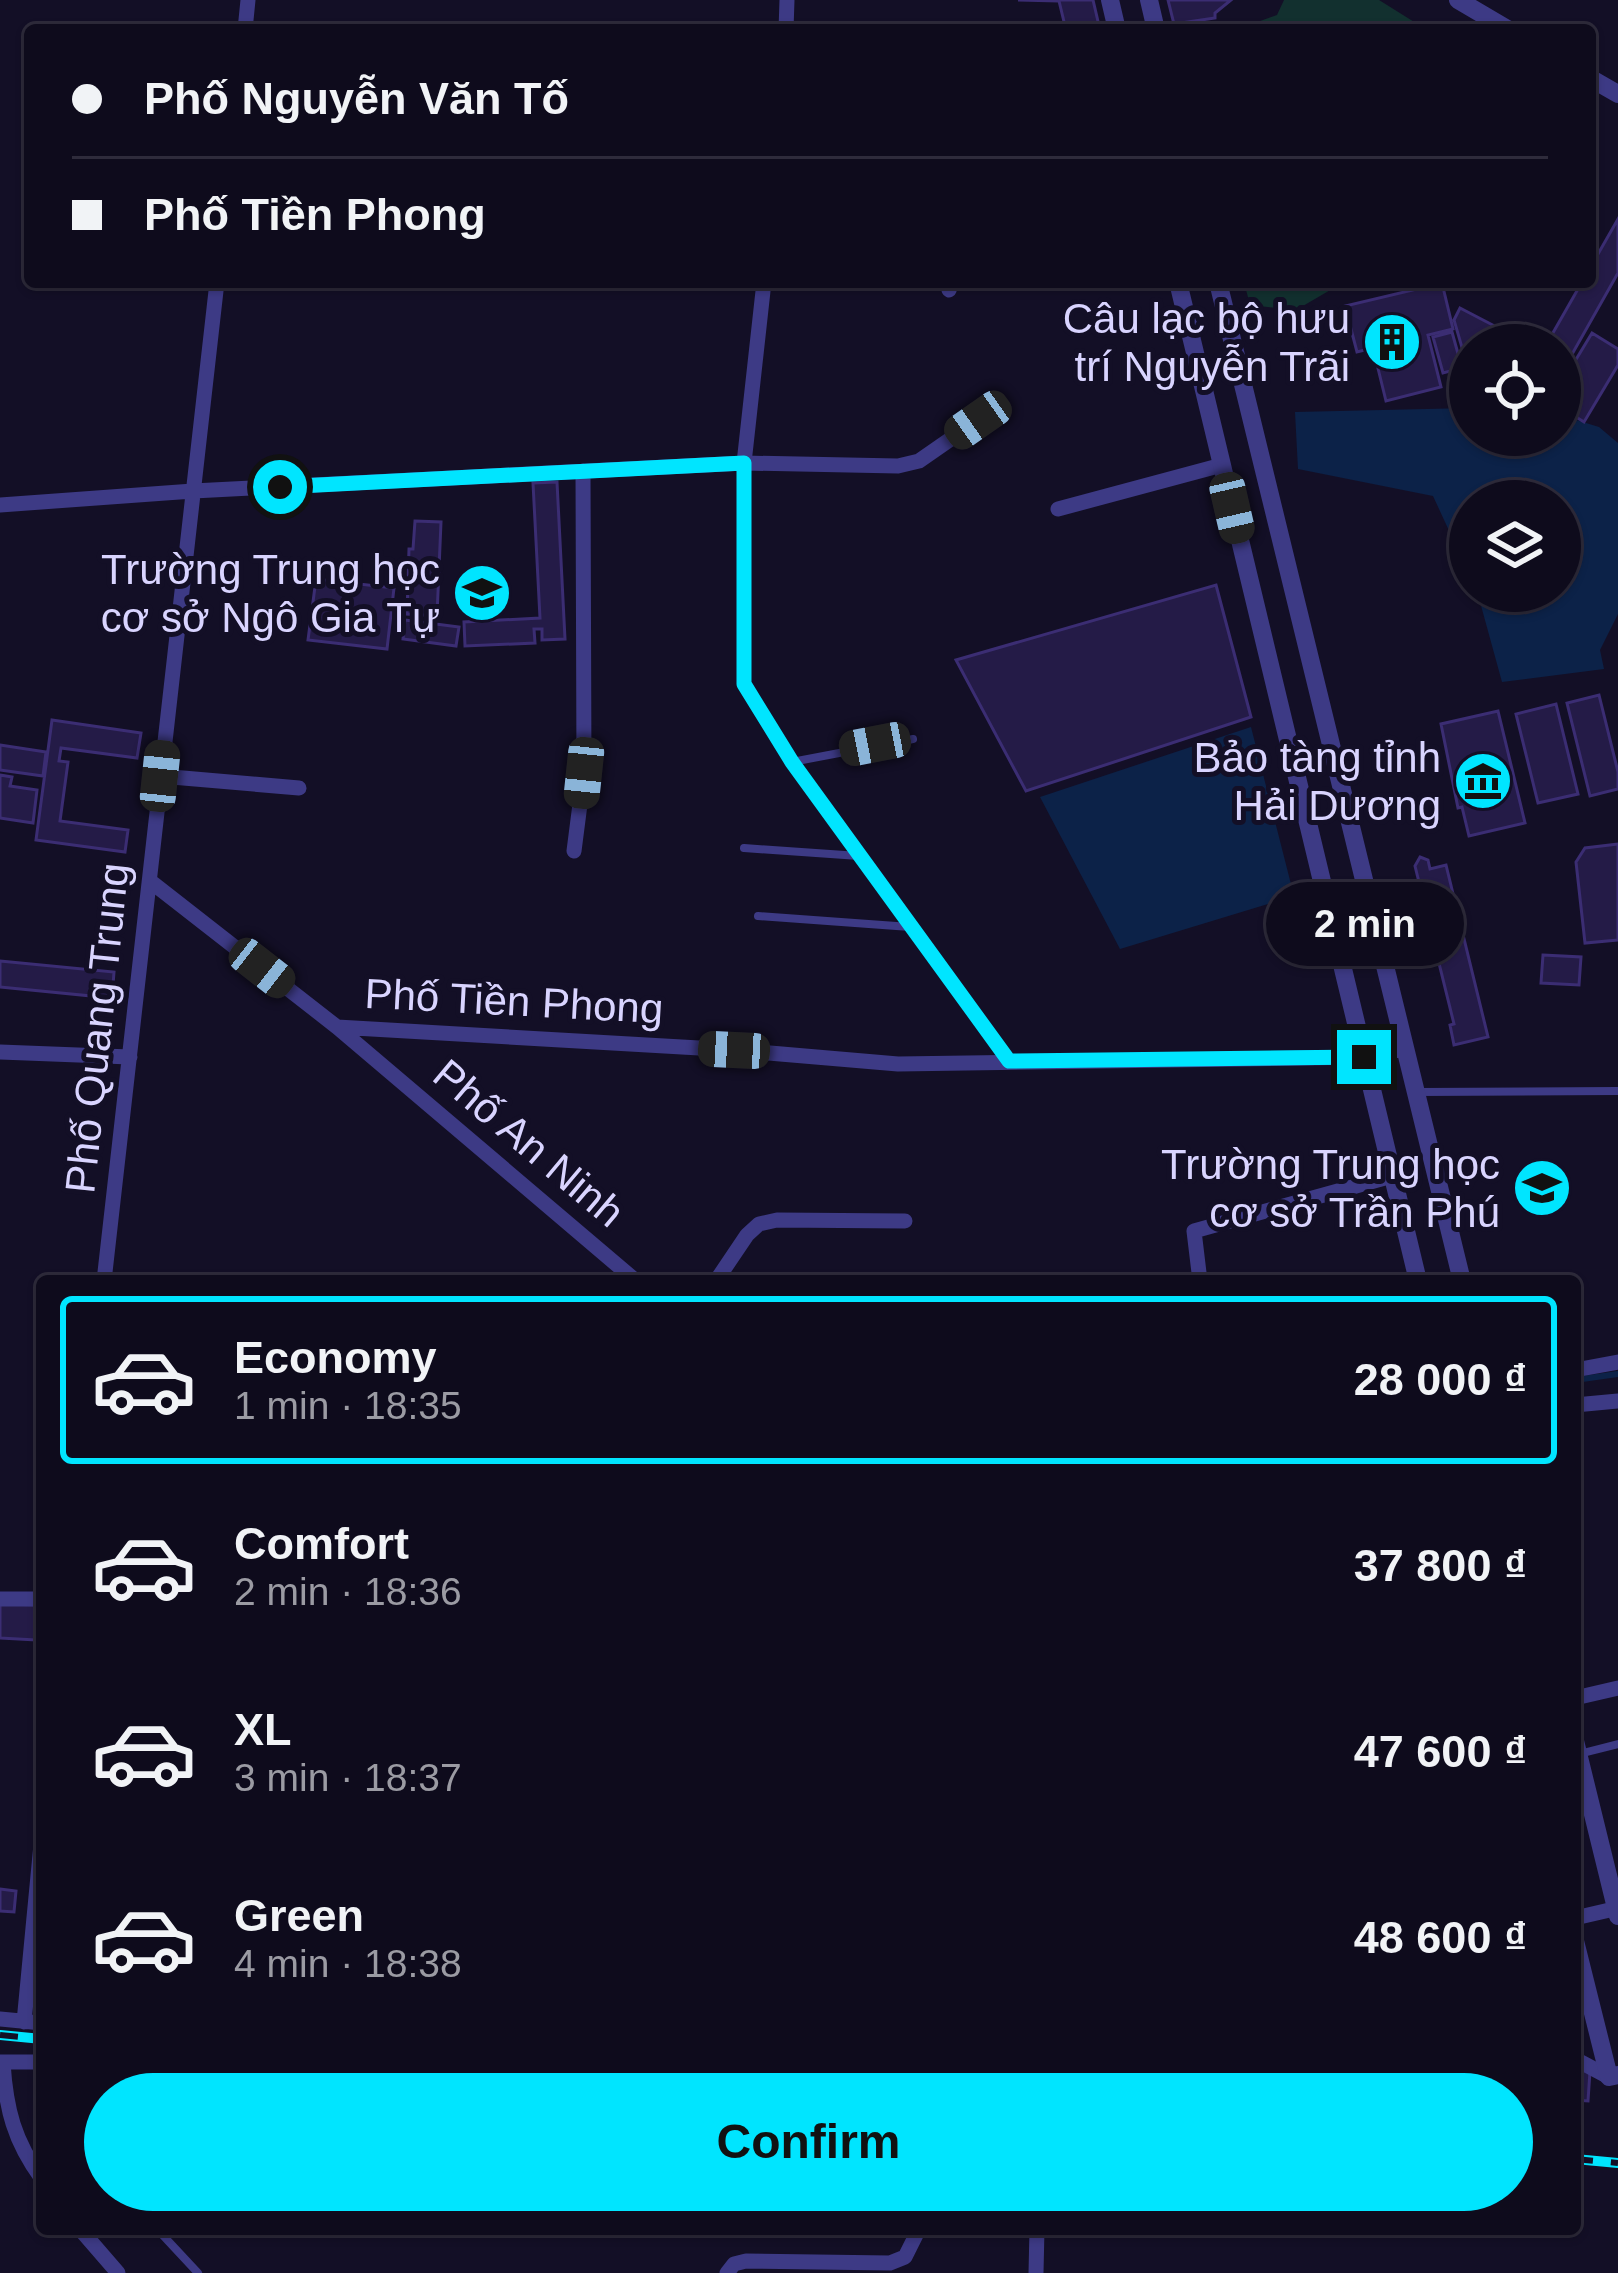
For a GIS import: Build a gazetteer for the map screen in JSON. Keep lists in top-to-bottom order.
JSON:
{
  "streets": {
    "street": ["Phố Tiền Phong", "Phố Quang Trung", "Phố An Ninh"]
  },
  "crossings": [
    ["Phố Tiền Phong", "Phố An Ninh"],
    ["Phố Quang Trung", "Phố An Ninh"]
  ],
  "places": {
    "building": ["Câu lạc bộ hưu trí Nguyễn Trãi"],
    "school or university": ["Trường Trung học cơ sở Ngô Gia Tự", "Trường Trung học cơ sở Trần Phú"],
    "museum": ["Bảo tàng tỉnh Hải Dương"]
  },
  "page": {
    "banner": ["Phố Nguyễn Văn Tố", "Phố Tiền Phong"],
    "bubble": "2 min",
    "list": [
      {
        "name": "Economy",
        "note": "1 min · 18:35",
        "value": "28 000 ₫"
      },
      {
        "name": "Comfort",
        "note": "2 min · 18:36",
        "value": "37 800 ₫"
      },
      {
        "name": "XL",
        "note": "3 min · 18:37",
        "value": "47 600 ₫"
      },
      {
        "name": "Green",
        "note": "4 min · 18:38",
        "value": "48 600 ₫"
      }
    ],
    "buttons": "Confirm"
  }
}
